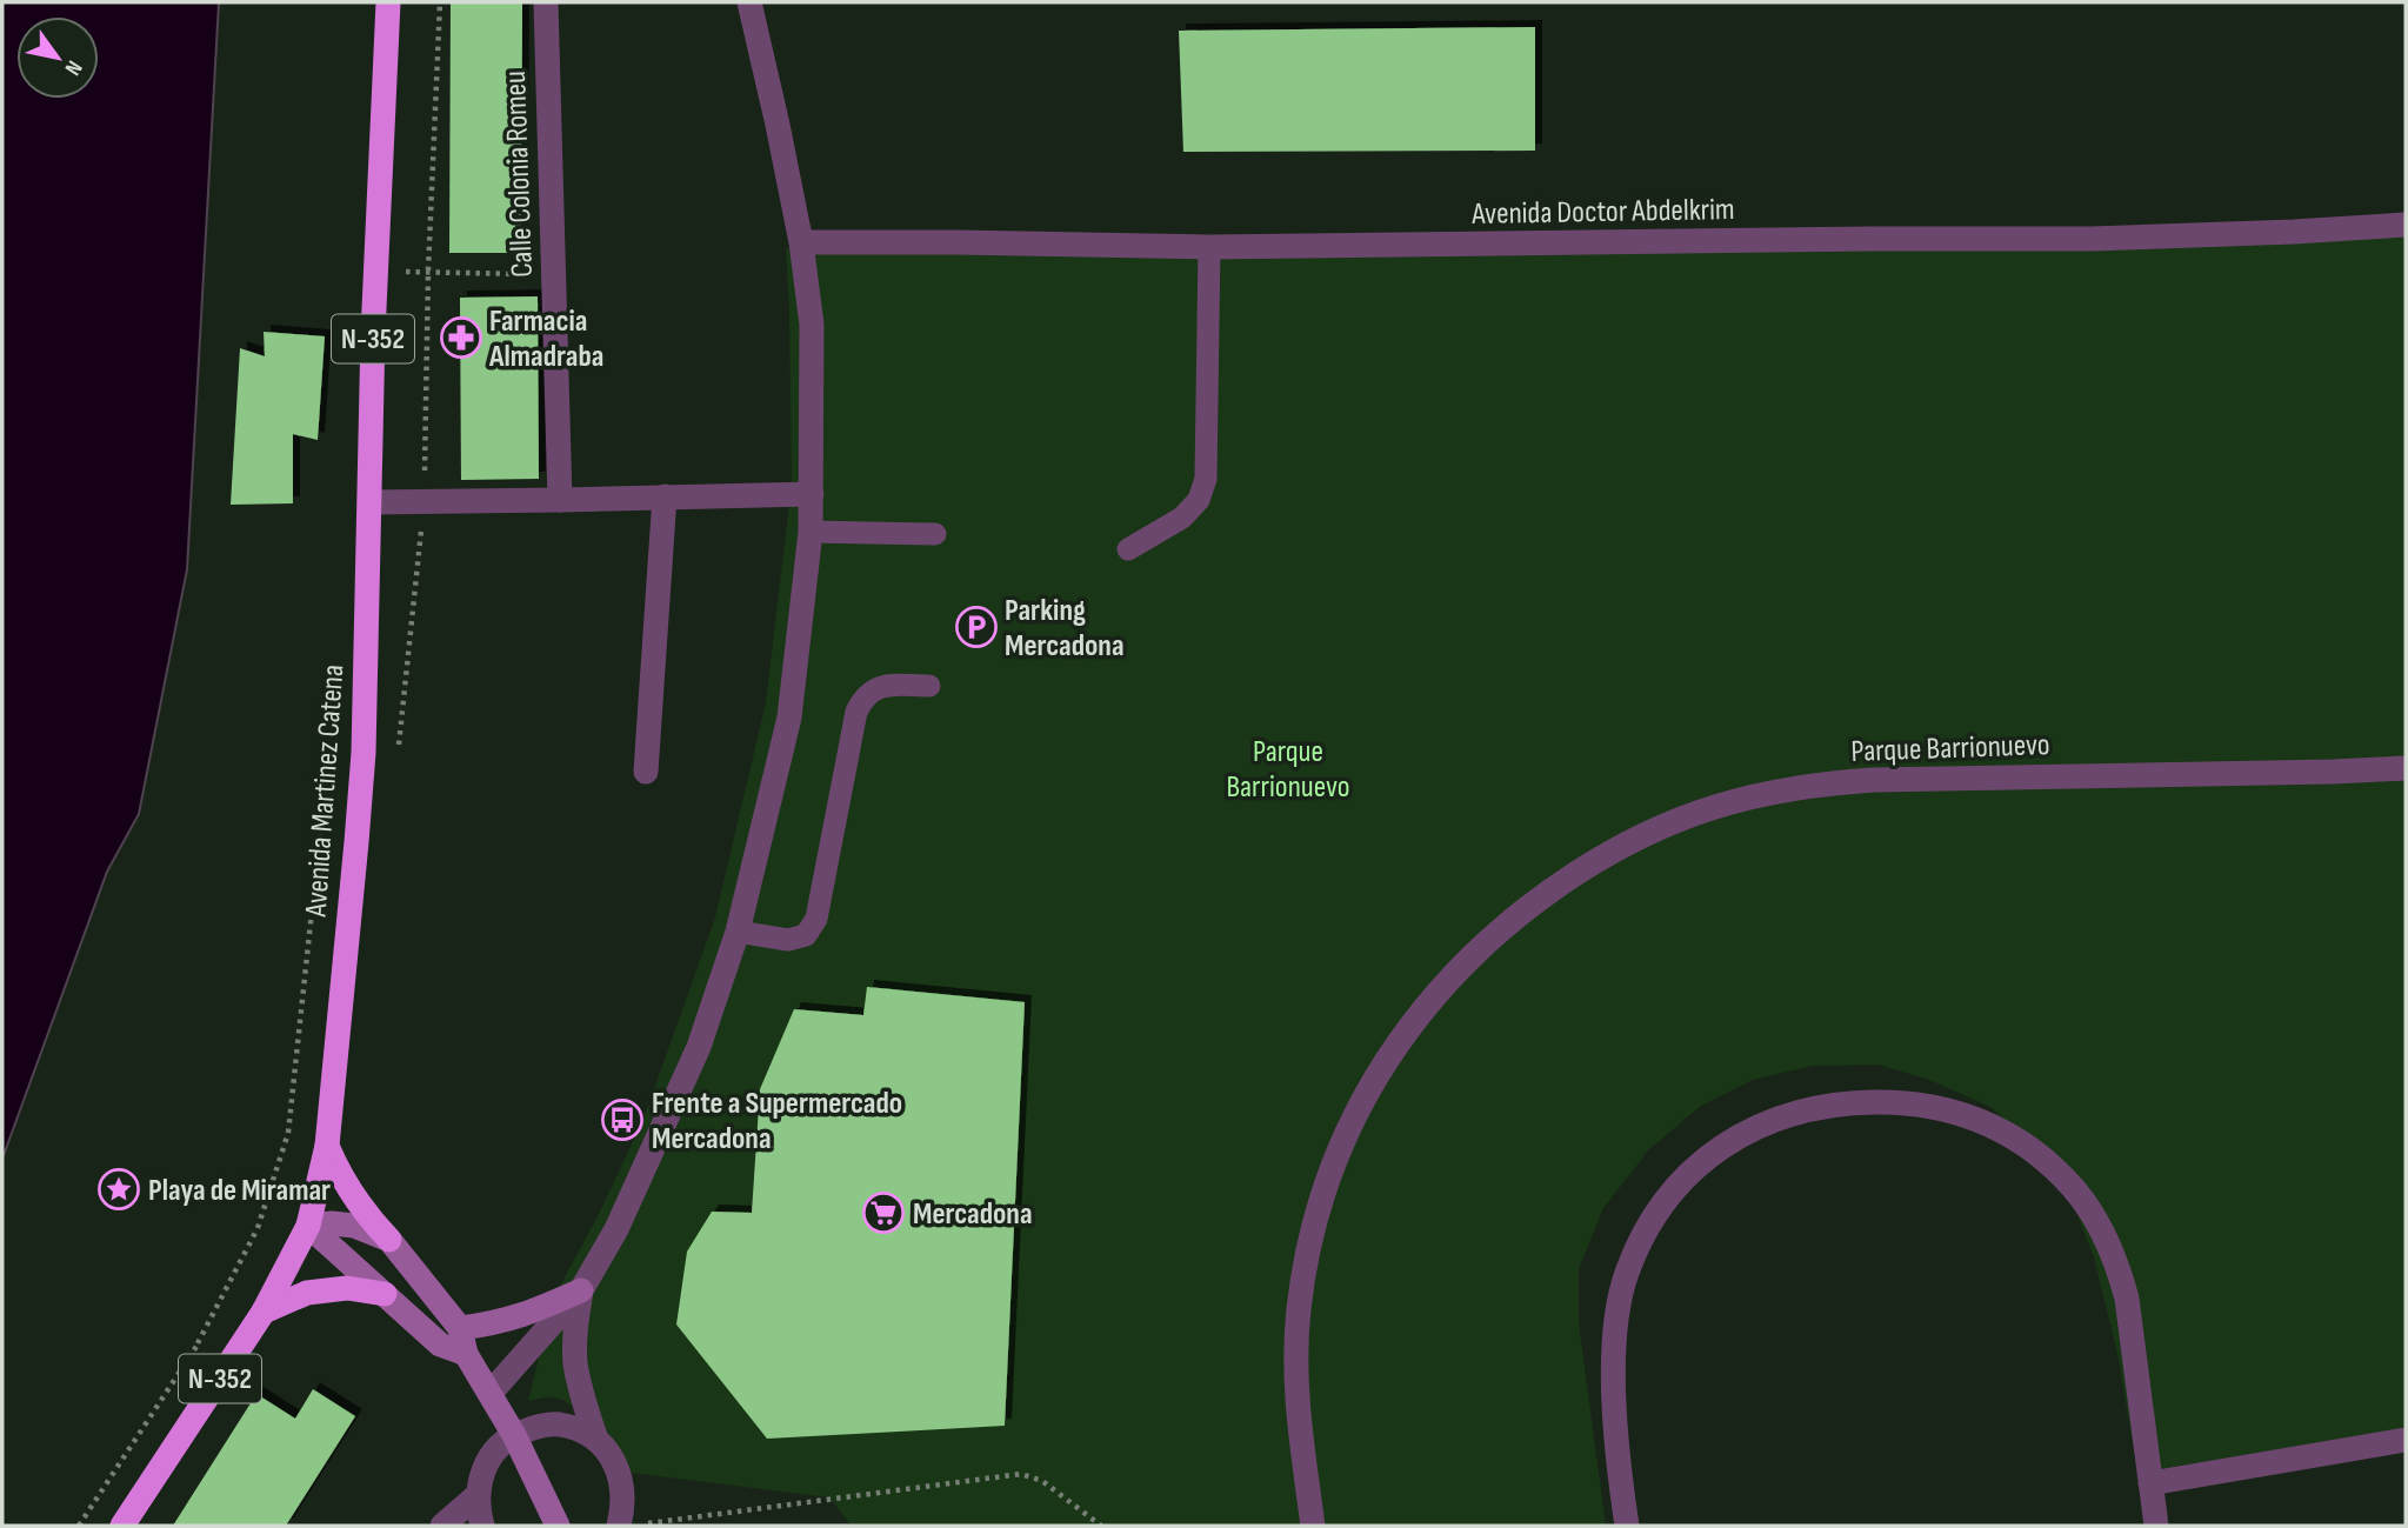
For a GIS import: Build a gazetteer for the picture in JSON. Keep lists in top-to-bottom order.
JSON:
{
  "streets": {
    "highway": ["N-352", "Avenida Martinez Catena"],
    "street": ["Calle Colonia Romeu", "Avenida Doctor Abdelkrim", "Parque Barrionuevo"]
  },
  "parks": ["Parque Barrionuevo"],
  "places": {
    "pharmacy": ["Farmacia Almadraba"],
    "parking": ["Parking Mercadona"],
    "bus stop": ["Frente a Supermercado Mercadona"],
    "place": ["Playa de Miramar"],
    "supermarket": ["Mercadona"]
  },
  "north": "bottom right"
}
